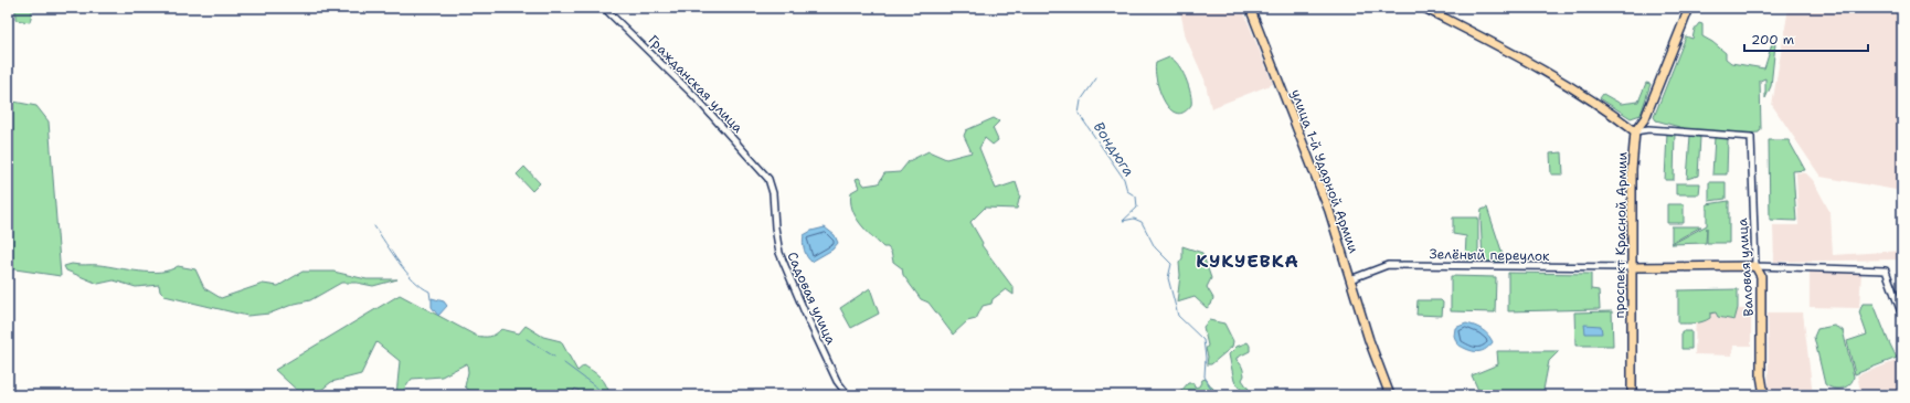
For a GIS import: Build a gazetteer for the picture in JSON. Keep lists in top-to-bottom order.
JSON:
{
  "streets": {
    "main road": ["улица 1-й Ударной Армии", "проспект Красной Армии", "Валовая улица"],
    "street": ["Гражданская улица", "Зелёный переулок", "Садовая улица"]
  },
  "crossings": [
    ["Гражданская улица", "Садовая улица"],
    ["улица 1-й Ударной Армии", "Зелёный переулок"],
    ["проспект Красной Армии", "Зелёный переулок"],
    ["проспект Красной Армии", "Валовая улица"]
  ],
  "districts": ["КУКУЕВКА"],
  "water": ["Вондюга"],
  "scale_bar": "200 m"
}
